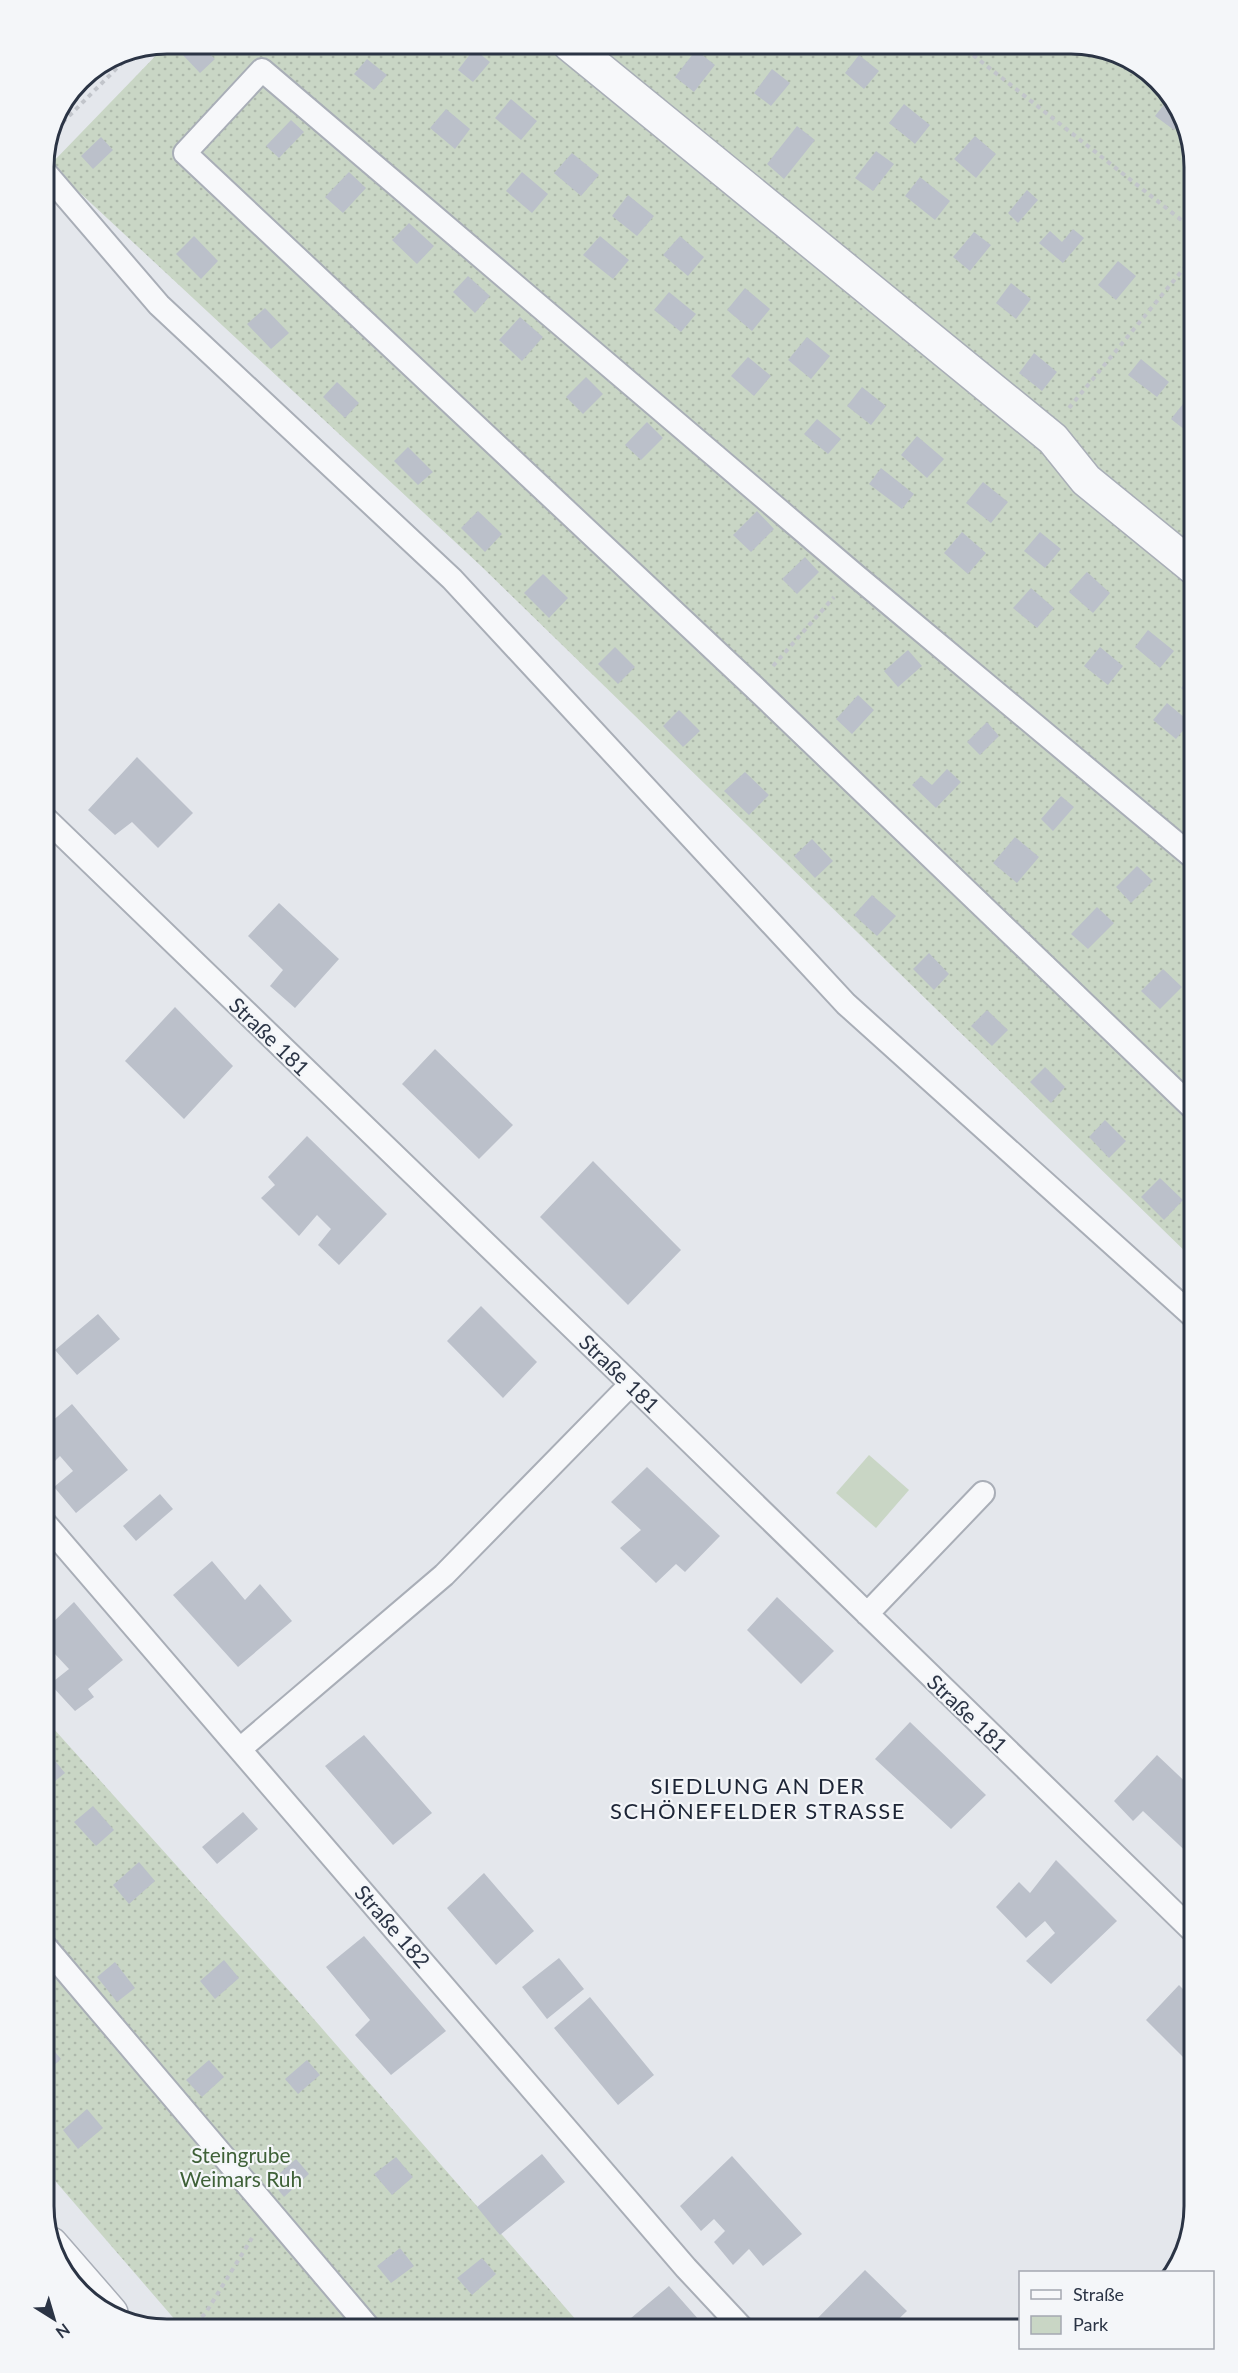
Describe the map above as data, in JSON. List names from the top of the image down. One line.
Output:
{"streets":{"lane":["Straße 181","Straße 182"]},"districts":["SIEDLUNG AN DER SCHÖNEFELDER STRASSE"],"parks":["Steingrube Weimars Ruh"],"legend":["Straße","Park"],"north":"bottom right"}
